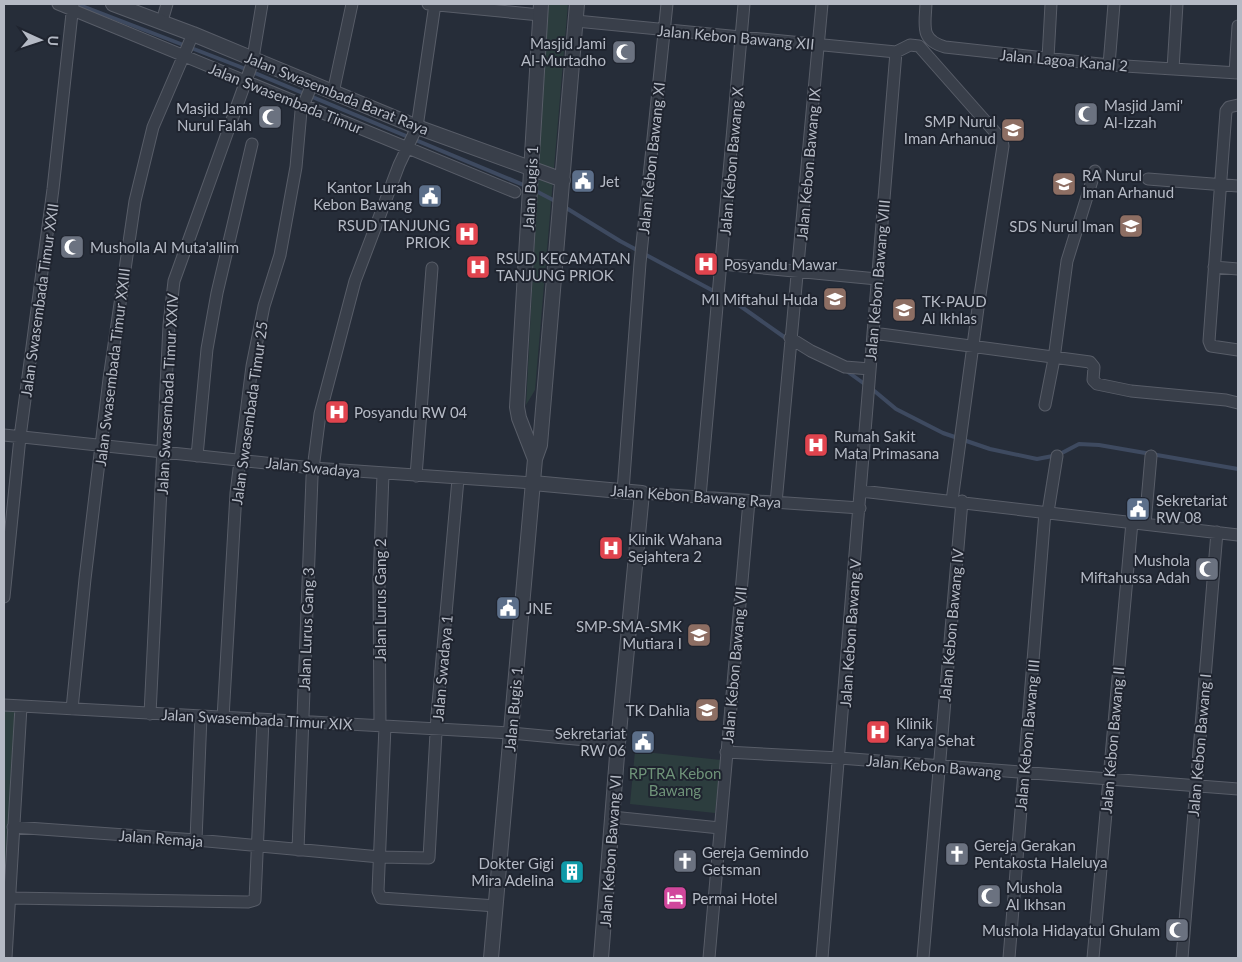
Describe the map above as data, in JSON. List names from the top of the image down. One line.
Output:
{"streets":{"street":["Jalan Kebon Bawang XII","Jalan Lagoa Kanal 2","Jalan Swasembada Barat Raya","Jalan Swasembada Timur","Jalan Kebon Bawang XI","Jalan Kebon Bawang X","Jalan Kebon Bawang IX","Jalan Bugis 1","Jalan Kebon Bawang VIII","Jalan Swasembada Timur XXII","Jalan Swasembada Timur XXIII","Jalan Swasembada Timur XXIV","Jalan Swasembada Timur 25","Jalan Swadaya","Jalan Kebon Bawang Raya","Jalan Lurus Gang 2","Jalan Kebon Bawang IV","Jalan Lurus Gang 3","Jalan Kebon Bawang V","Jalan Kebon Bawang VII","Jalan Swadaya 1","Jalan Swasembada Timur XIX","Jalan Kebon Bawang III","Jalan Kebon Bawang II","Jalan Kebon Bawang I","Jalan Kebon Bawang","Jalan Remaja","Jalan Kebon Bawang VI"]},"crossings":[["Jalan Kebon Bawang XII","Jalan Kebon Bawang XI"],["Jalan Kebon Bawang XII","Jalan Kebon Bawang X"],["Jalan Kebon Bawang XII","Jalan Kebon Bawang IX"],["Jalan Kebon Bawang XII","Jalan Bugis 1"],["Jalan Kebon Bawang XII","Jalan Kebon Bawang VIII"],["Jalan Kebon Bawang XII","Jalan Kebon Bawang IV"],["Jalan Swasembada Barat Raya","Jalan Swasembada Timur"],["Jalan Swasembada Barat Raya","Jalan Bugis 1"],["Jalan Swasembada Barat Raya","Jalan Swasembada Timur XXIII"],["Jalan Swasembada Barat Raya","Jalan Swasembada Timur XXIV"],["Jalan Swasembada Barat Raya","Jalan Swasembada Timur 25"],["Jalan Swasembada Barat Raya","Jalan Lurus Gang 3"],["Jalan Swasembada Timur","Jalan Swasembada Timur XXII"],["Jalan Swasembada Timur","Jalan Swasembada Timur XXIII"],["Jalan Swasembada Timur","Jalan Swasembada Timur XXIV"],["Jalan Swasembada Timur","Jalan Swasembada Timur 25"],["Jalan Swasembada Timur","Jalan Lurus Gang 3"],["Jalan Kebon Bawang XI","Jalan Kebon Bawang Raya"],["Jalan Kebon Bawang X","Jalan Kebon Bawang Raya"],["Jalan Kebon Bawang IX","Jalan Kebon Bawang Raya"],["Jalan Bugis 1","Jalan Swadaya"],["Jalan Bugis 1","Jalan Kebon Bawang Raya"],["Jalan Bugis 1","Jalan Lurus Gang 2"],["Jalan Bugis 1","Jalan Swasembada Timur XIX"],["Jalan Kebon Bawang VIII","Jalan Kebon Bawang Raya"],["Jalan Kebon Bawang VIII","Jalan Kebon Bawang IV"],["Jalan Kebon Bawang VIII","Jalan Kebon Bawang V"],["Jalan Swasembada Timur XXII","Jalan Swadaya"],["Jalan Swasembada Timur XXIII","Jalan Swadaya"],["Jalan Swasembada Timur XXIII","Jalan Swasembada Timur XIX"],["Jalan Swasembada Timur XXIV","Jalan Swadaya"],["Jalan Swasembada Timur XXIV","Jalan Swasembada Timur XIX"],["Jalan Swasembada Timur 25","Jalan Swadaya"],["Jalan Swasembada Timur 25","Jalan Swasembada Timur XIX"],["Jalan Swadaya","Jalan Kebon Bawang Raya"],["Jalan Swadaya","Jalan Lurus Gang 2"],["Jalan Swadaya","Jalan Lurus Gang 3"],["Jalan Swadaya","Jalan Swadaya 1"],["Jalan Kebon Bawang Raya","Jalan Kebon Bawang V"],["Jalan Kebon Bawang Raya","Jalan Kebon Bawang VII"],["Jalan Kebon Bawang Raya","Jalan Kebon Bawang VI"],["Jalan Lurus Gang 2","Jalan Swasembada Timur XIX"],["Jalan Lurus Gang 2","Jalan Remaja"],["Jalan Kebon Bawang IV","Jalan Kebon Bawang"],["Jalan Lurus Gang 3","Jalan Swasembada Timur XIX"],["Jalan Lurus Gang 3","Jalan Remaja"],["Jalan Kebon Bawang V","Jalan Kebon Bawang"],["Jalan Swadaya 1","Jalan Swasembada Timur XIX"],["Jalan Swadaya 1","Jalan Remaja"],["Jalan Kebon Bawang III","Jalan Kebon Bawang"],["Jalan Kebon Bawang II","Jalan Kebon Bawang"],["Jalan Kebon Bawang I","Jalan Kebon Bawang"]],"parks":["RPTRA Kebon Bawang"],"places":{"mosque":["Masjid Jami Al-Murtadho","Masjid Jami' Al-Izzah","Masjid Jami Nurul Falah","Musholla Al Muta'allim","Mushola Miftahussa Adah","Mushola Al Ikhsan","Mushola Hidayatul Ghulam"],"school or university":["SMP Nurul Iman Arhanud","RA Nurul Iman Arhanud","SDS Nurul Iman","MI Miftahul Huda","TK-PAUD Al Ikhlas","SMP-SMA-SMK Mutiara I","TK Dahlia"],"public building":["Jet","Kantor Lurah Kebon Bawang","Sekretariat RW 08","JNE","Sekretariat RW 06"],"hospital":["RSUD TANJUNG PRIOK","Posyandu Mawar","RSUD KECAMATAN TANJUNG PRIOK","Posyandu RW 04","Rumah Sakit Mata Primasana","Klinik Wahana Sejahtera 2","Klinik Karya Sehat"],"church":["Gereja Gerakan Pentakosta Haleluya","Gereja Gemindo Getsman"],"building":["Dokter Gigi Mira Adelina"],"hotel":["Permai Hotel"]},"north":"right"}
